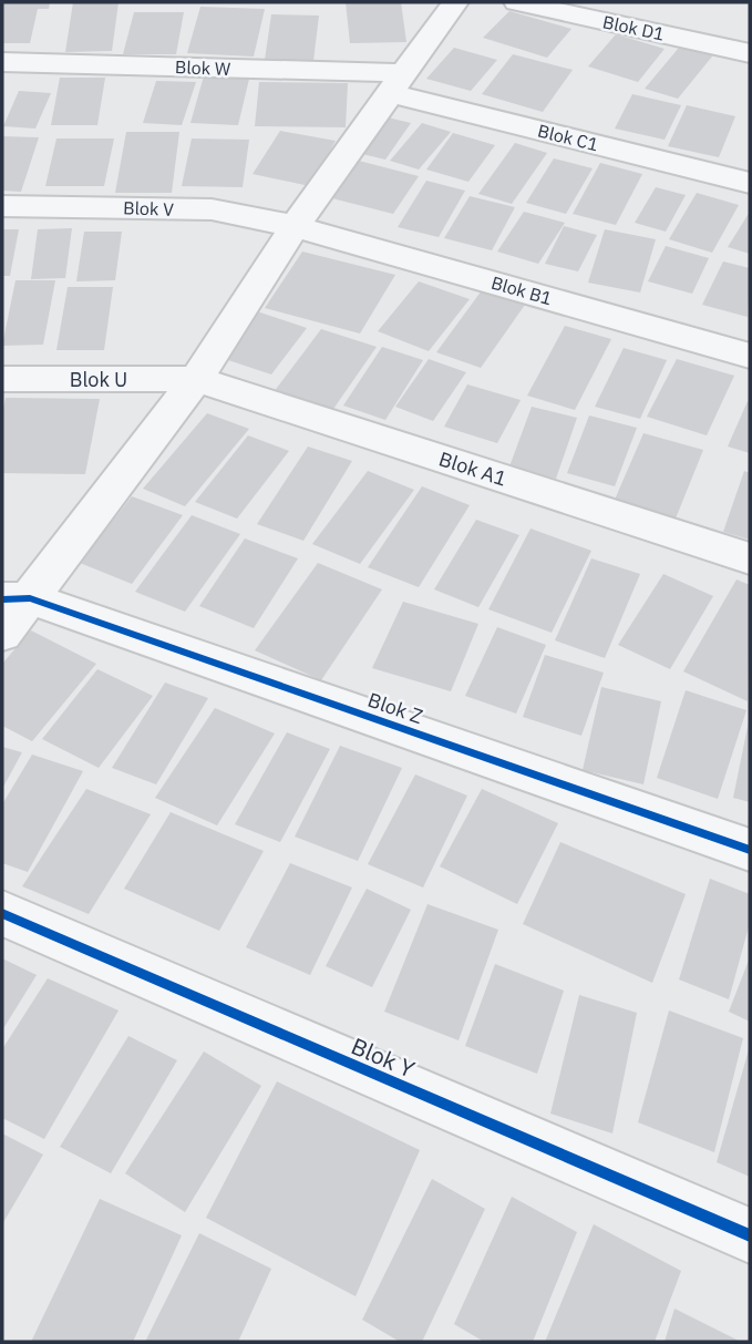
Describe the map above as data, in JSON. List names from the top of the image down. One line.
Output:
{"streets":{"street":["Blok D1","Blok W","Blok C1","Blok V","Blok B1","Blok U","Blok A1","Blok Z","Blok Y"]},"crossings":[["Blok W","Blok C1"],["Blok V","Blok B1"],["Blok U","Blok A1"]]}
